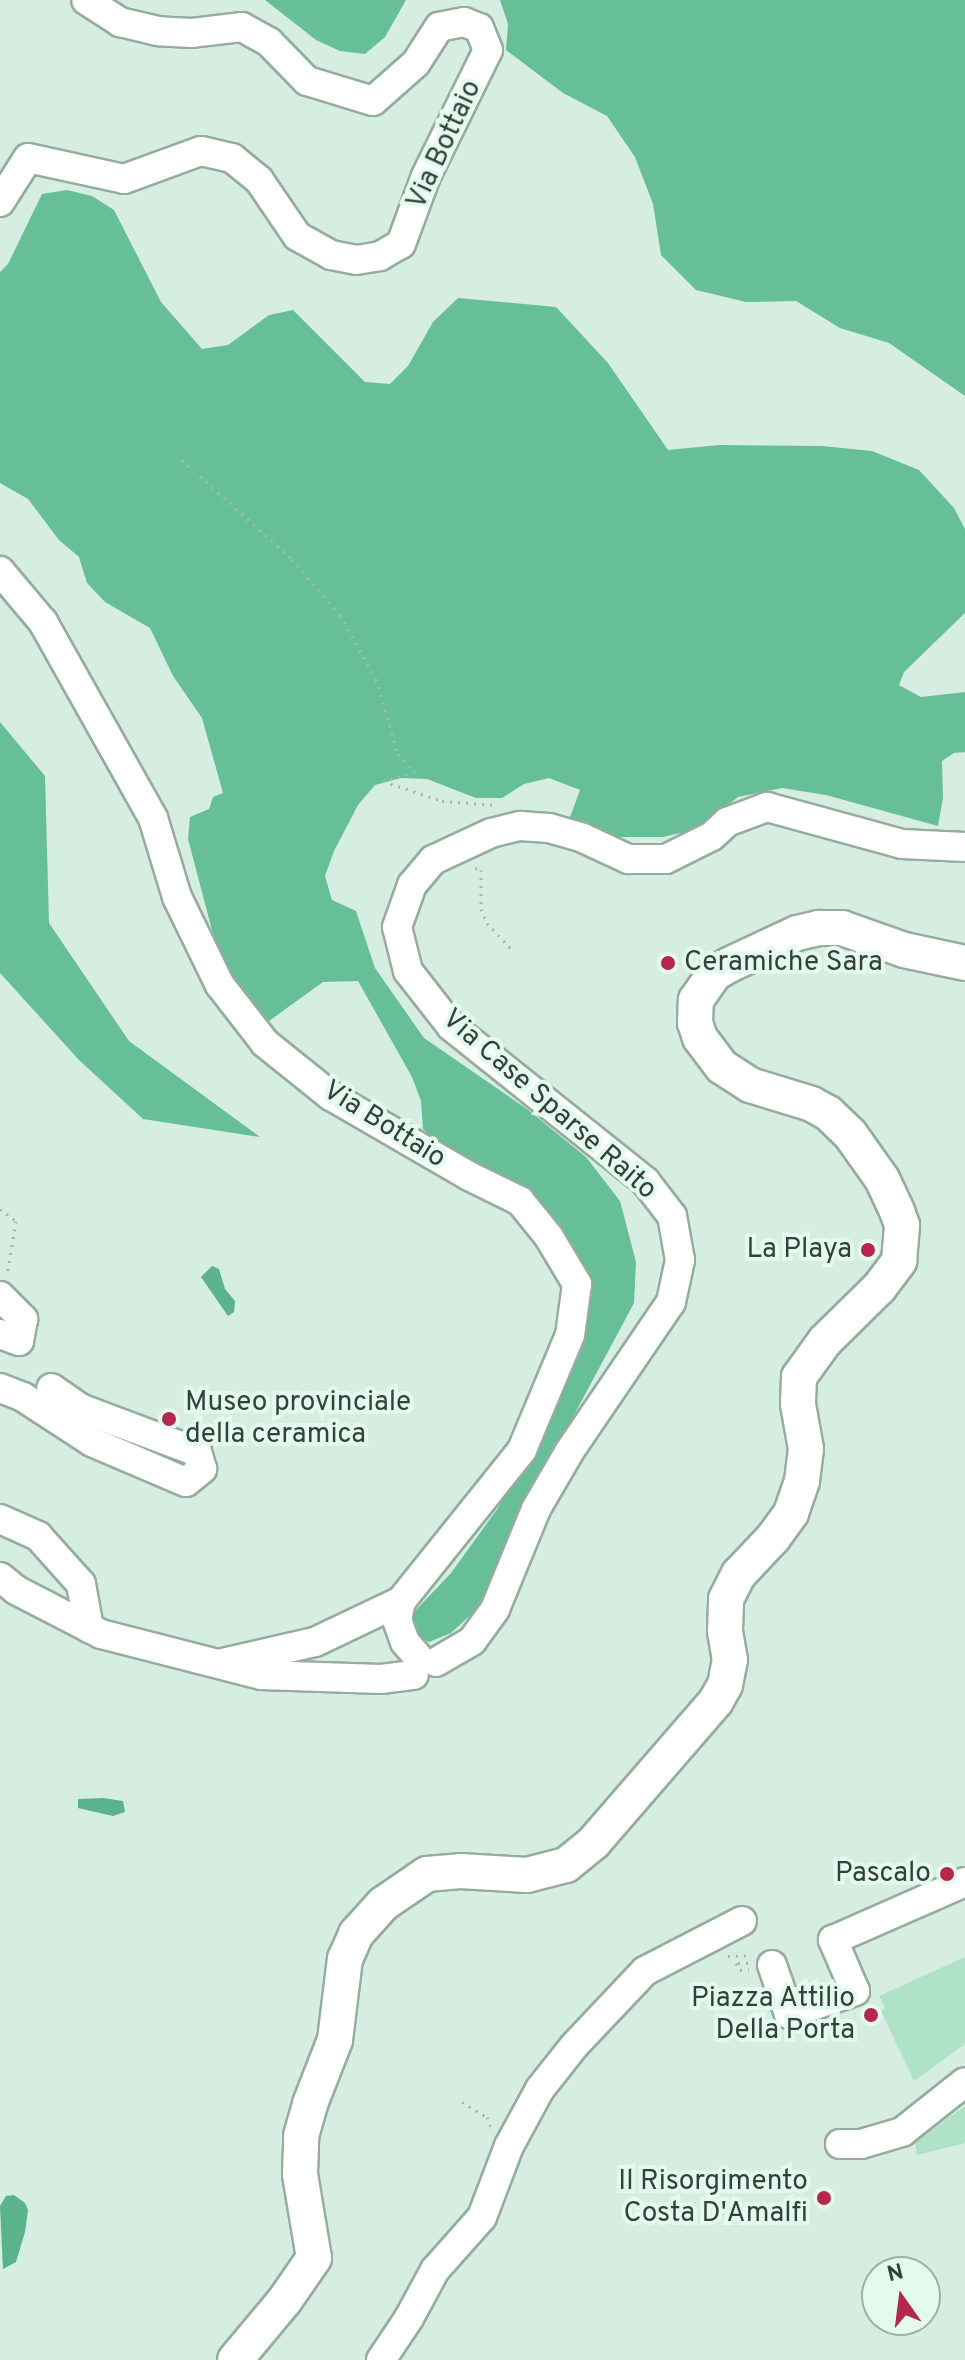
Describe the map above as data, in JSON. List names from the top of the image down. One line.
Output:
{"streets":{"street":["Via Bottaio","Via Case Sparse Raito"]},"places":["Ceramiche Sara","La Playa","Museo provinciale della ceramica","Pascalo","Piazza Attilio Della Porta","Il Risorgimento Costa D'Amalfi"],"north":"top"}
